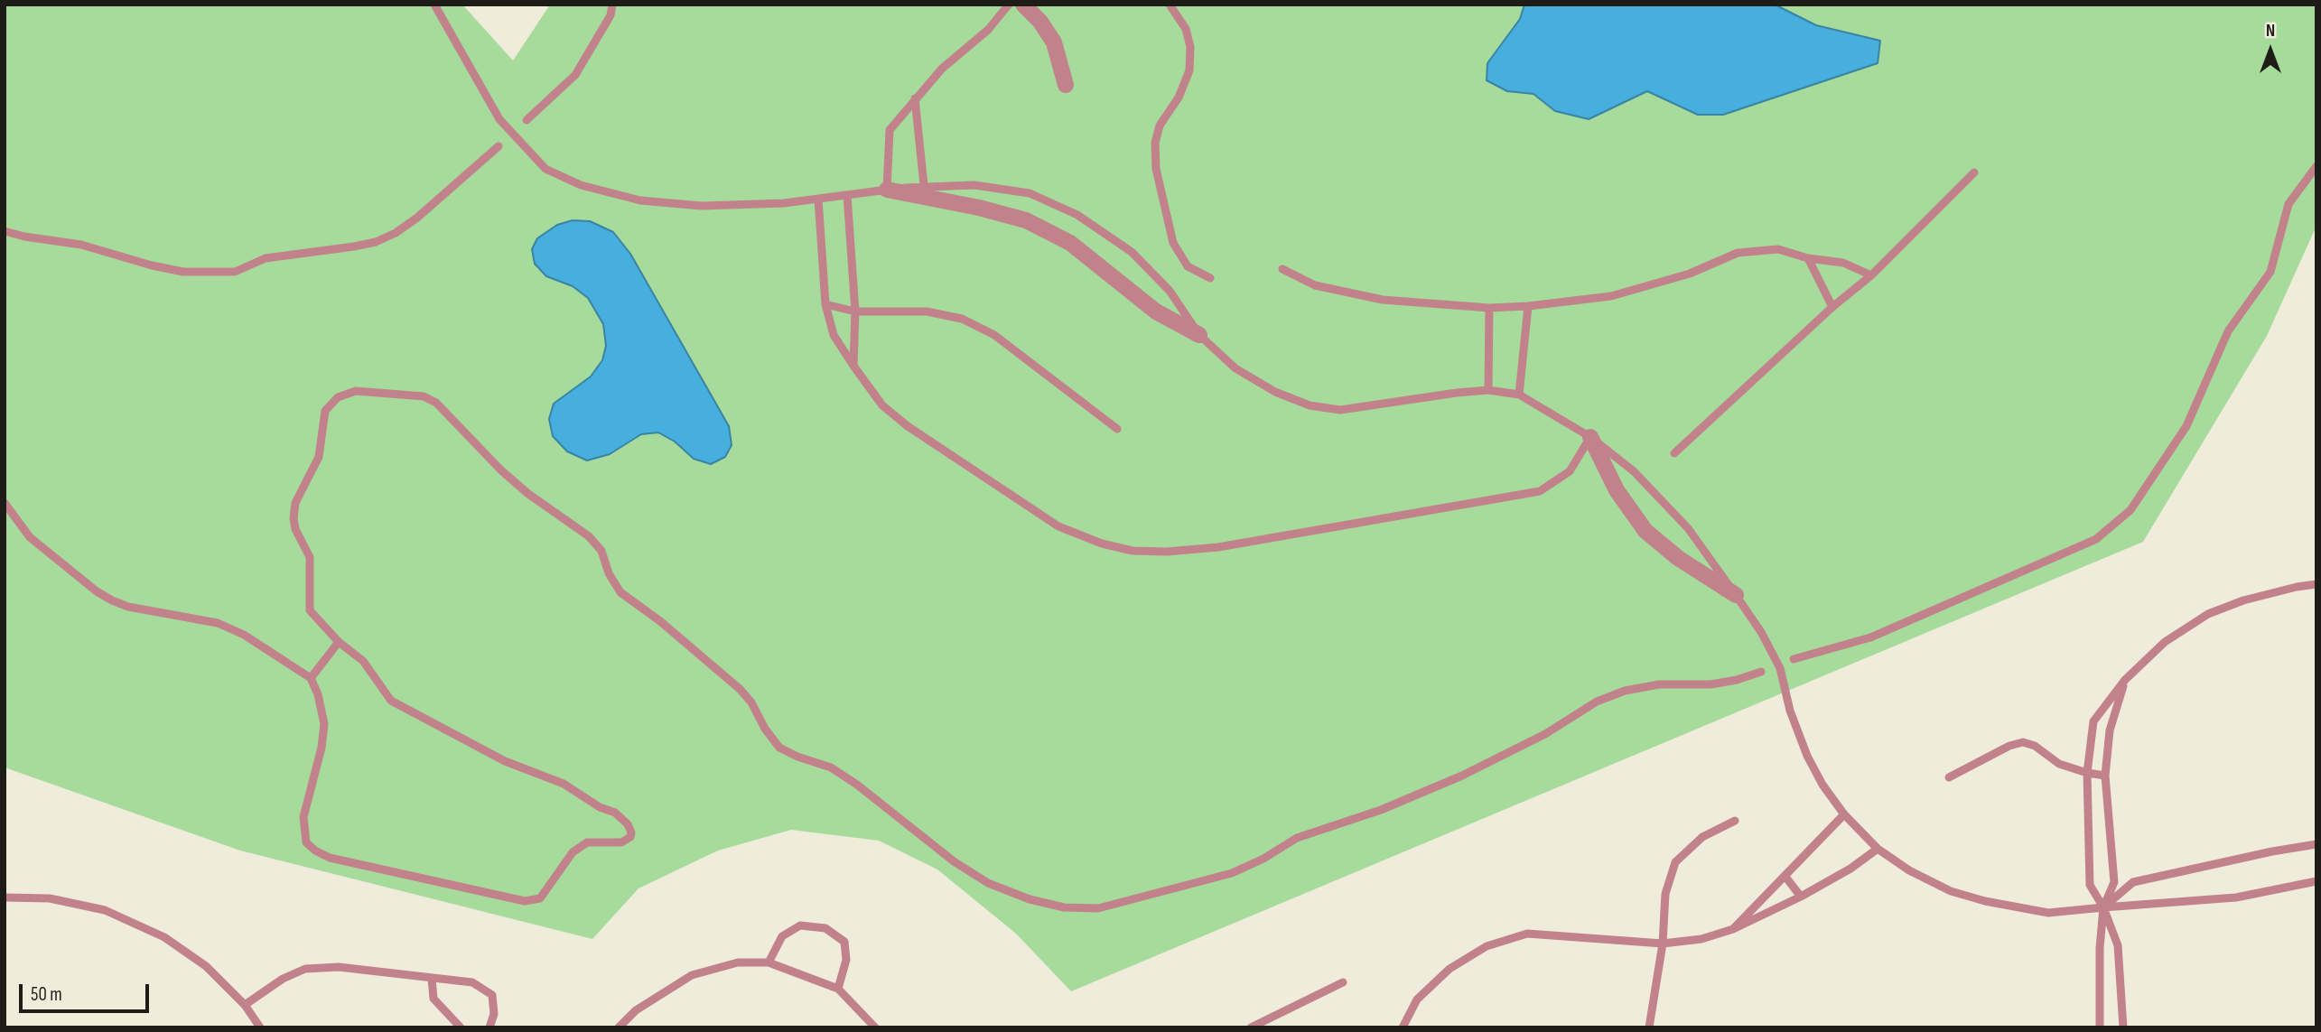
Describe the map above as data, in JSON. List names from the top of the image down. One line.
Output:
{"scale_bar":"50 m","north":"top"}
